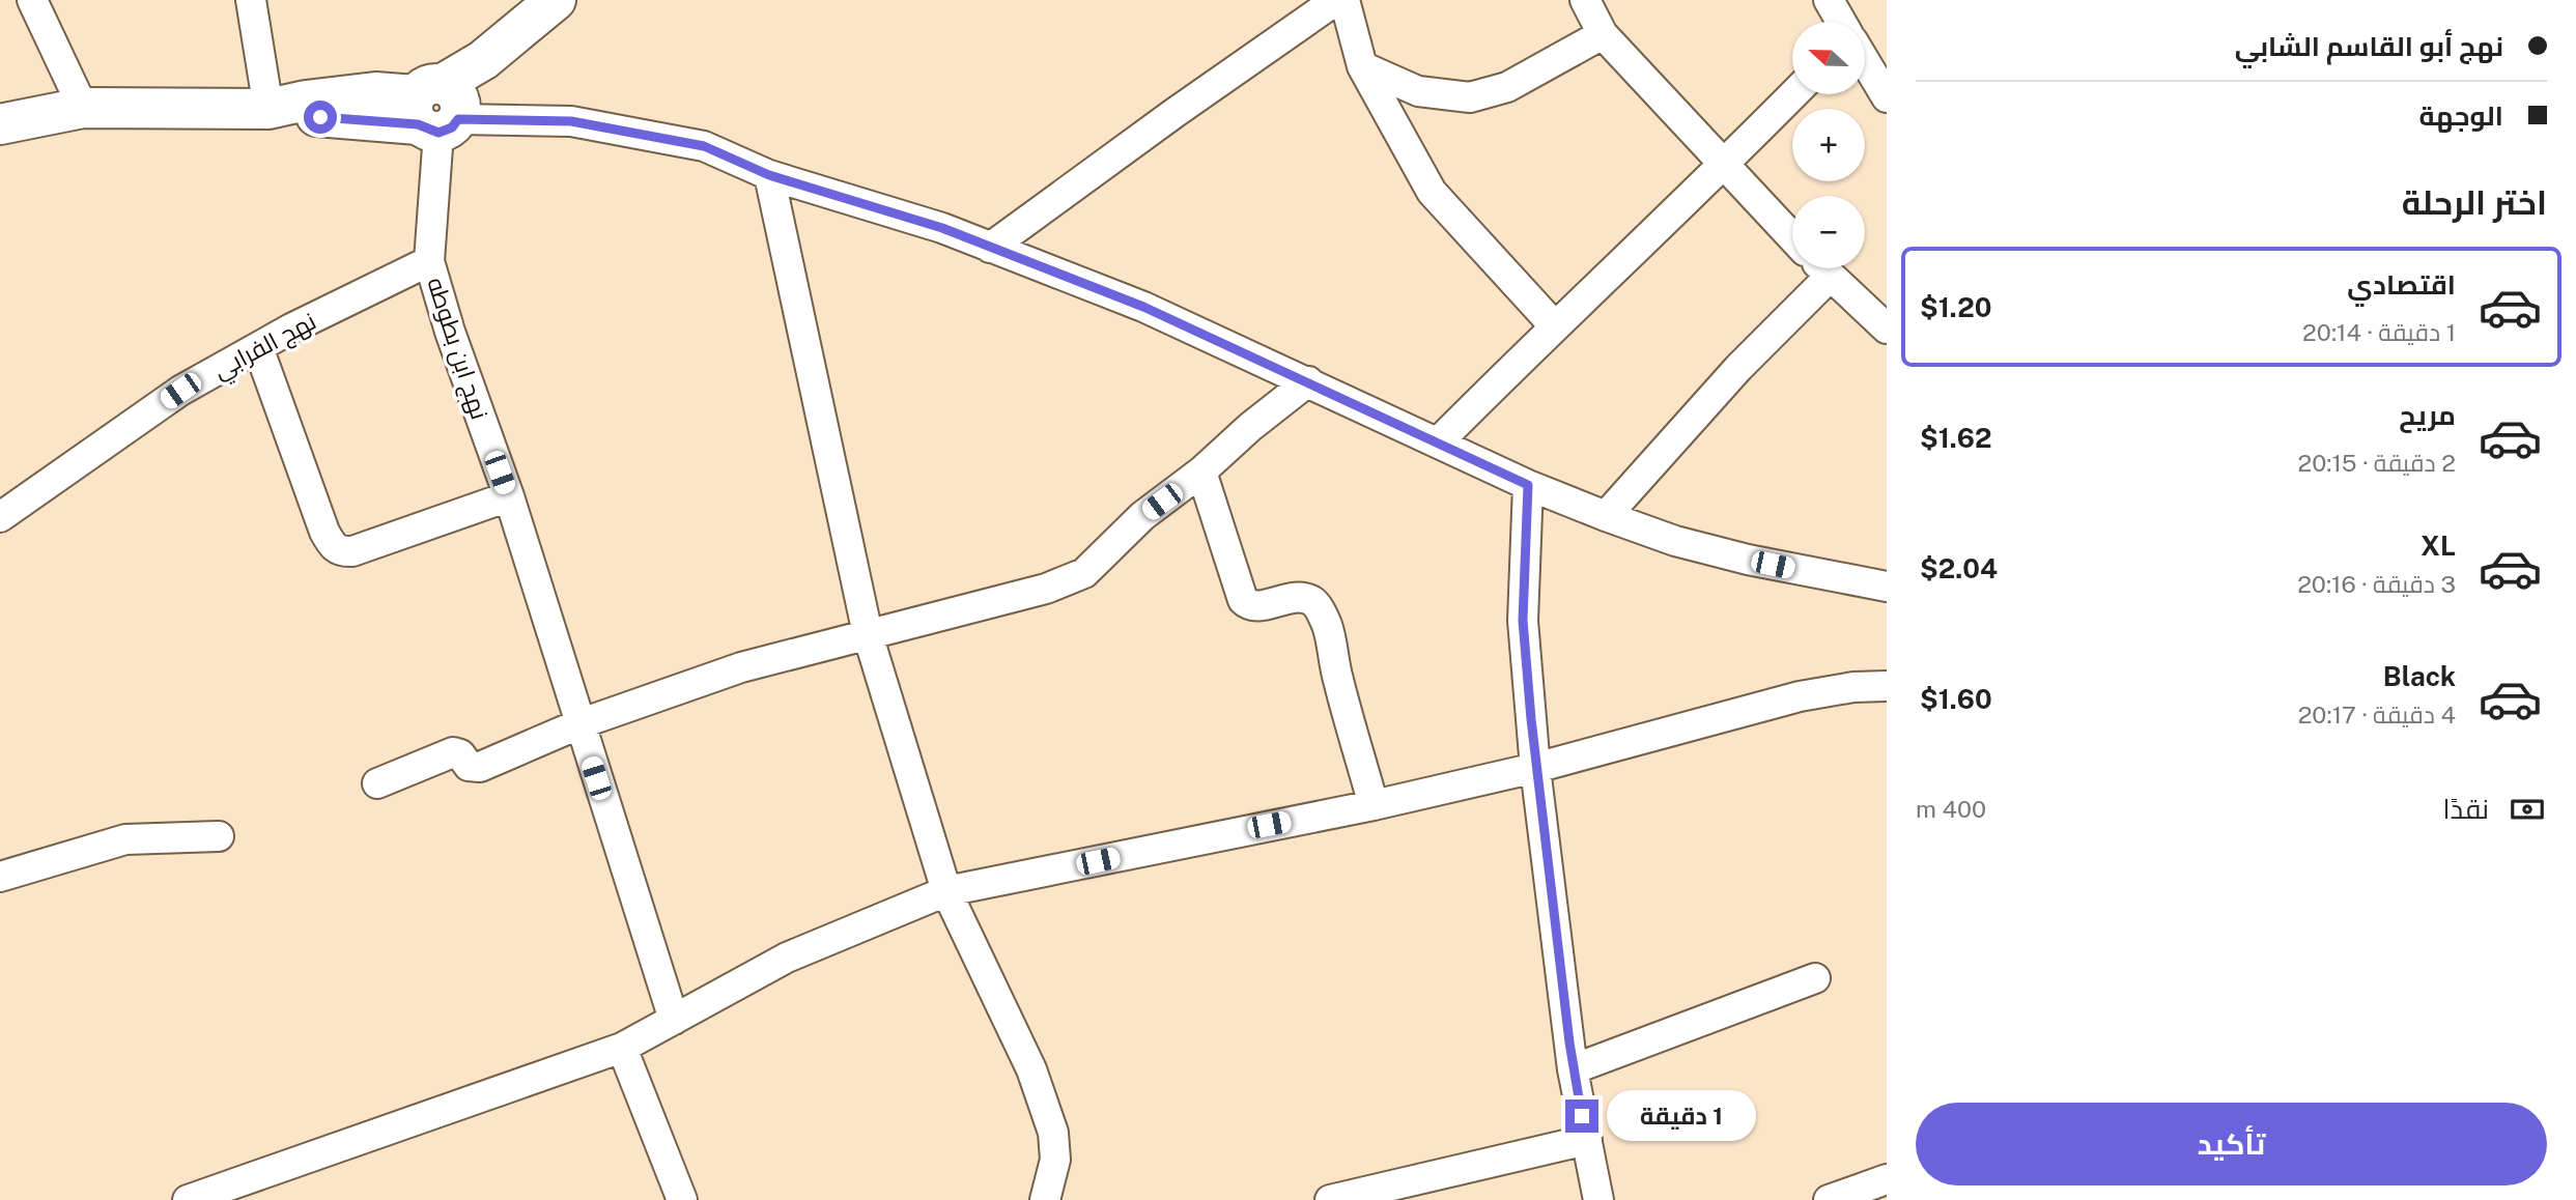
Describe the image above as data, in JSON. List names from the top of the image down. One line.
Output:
{"streets":{"street":["نهج الفرابي","نهج ابن بطوطه"]},"crossings":[["نهج الفرابي","نهج ابن بطوطه"]],"north":"left","page":{"banner":["نهج أبو القاسم الشابي","الوجهة"],"map_buttons":["+","−"],"heading":"اختر الرحلة","list":[{"name":"اقتصادي","note":"1 دقيقة · 20:14","value":"$1.20"},{"name":"مريح","note":"2 دقيقة · 20:15","value":"$1.62"},{"name":"XL","note":"3 دقيقة · 20:16","value":"$2.04"},{"name":"Black","note":"4 دقيقة · 20:17","value":"$1.60"}],"pay":["نقدًا","400 m"],"buttons":"تأكيد","bubble":"1 دقيقة"}}
